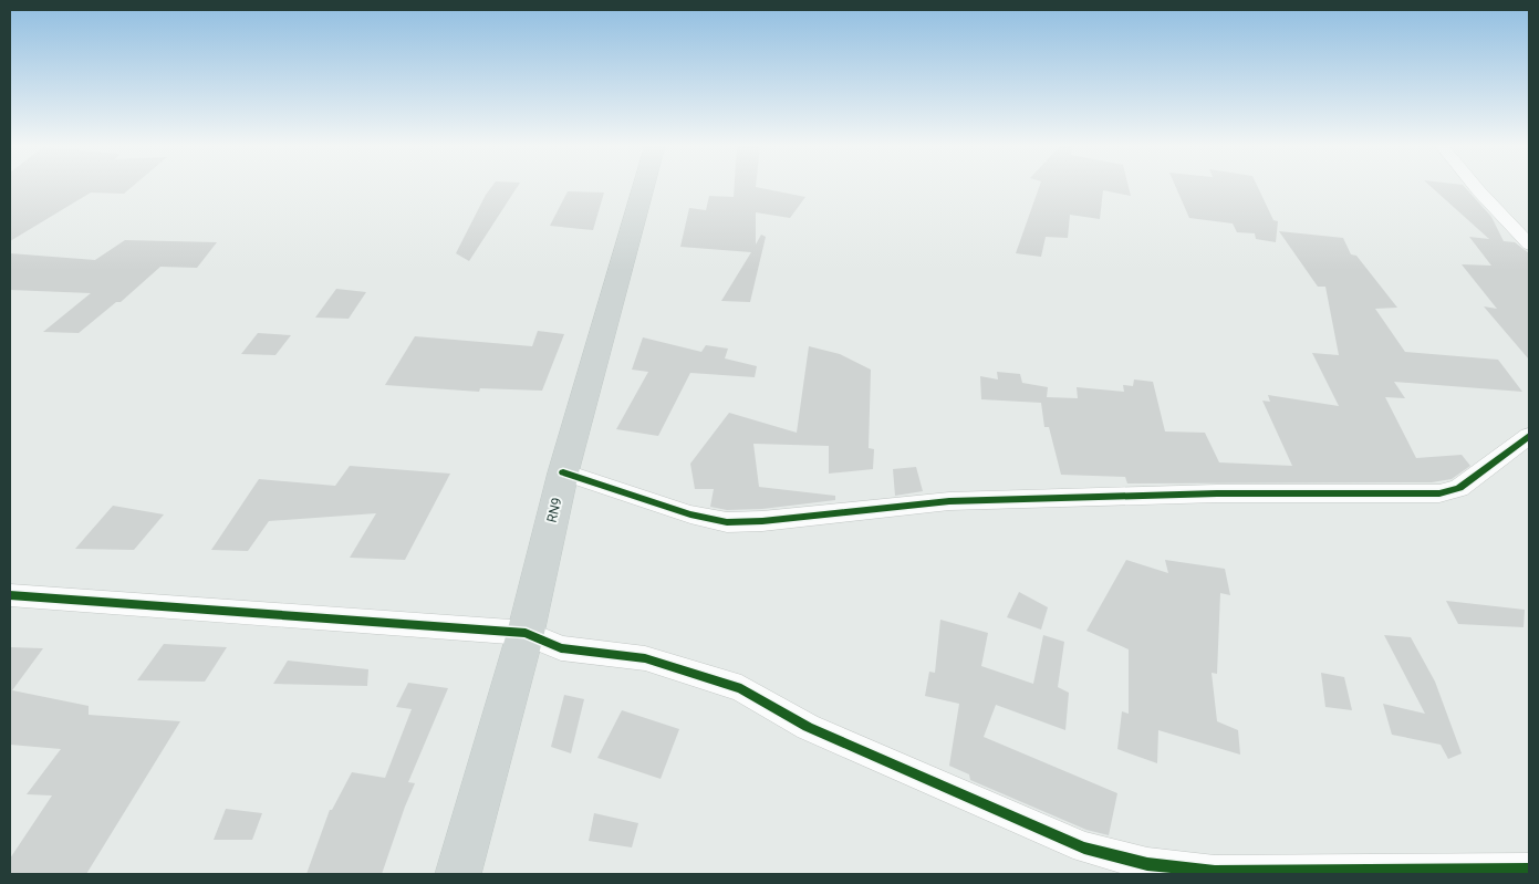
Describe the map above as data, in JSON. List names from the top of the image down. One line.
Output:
{"streets":{"main road":["RN9"]}}
